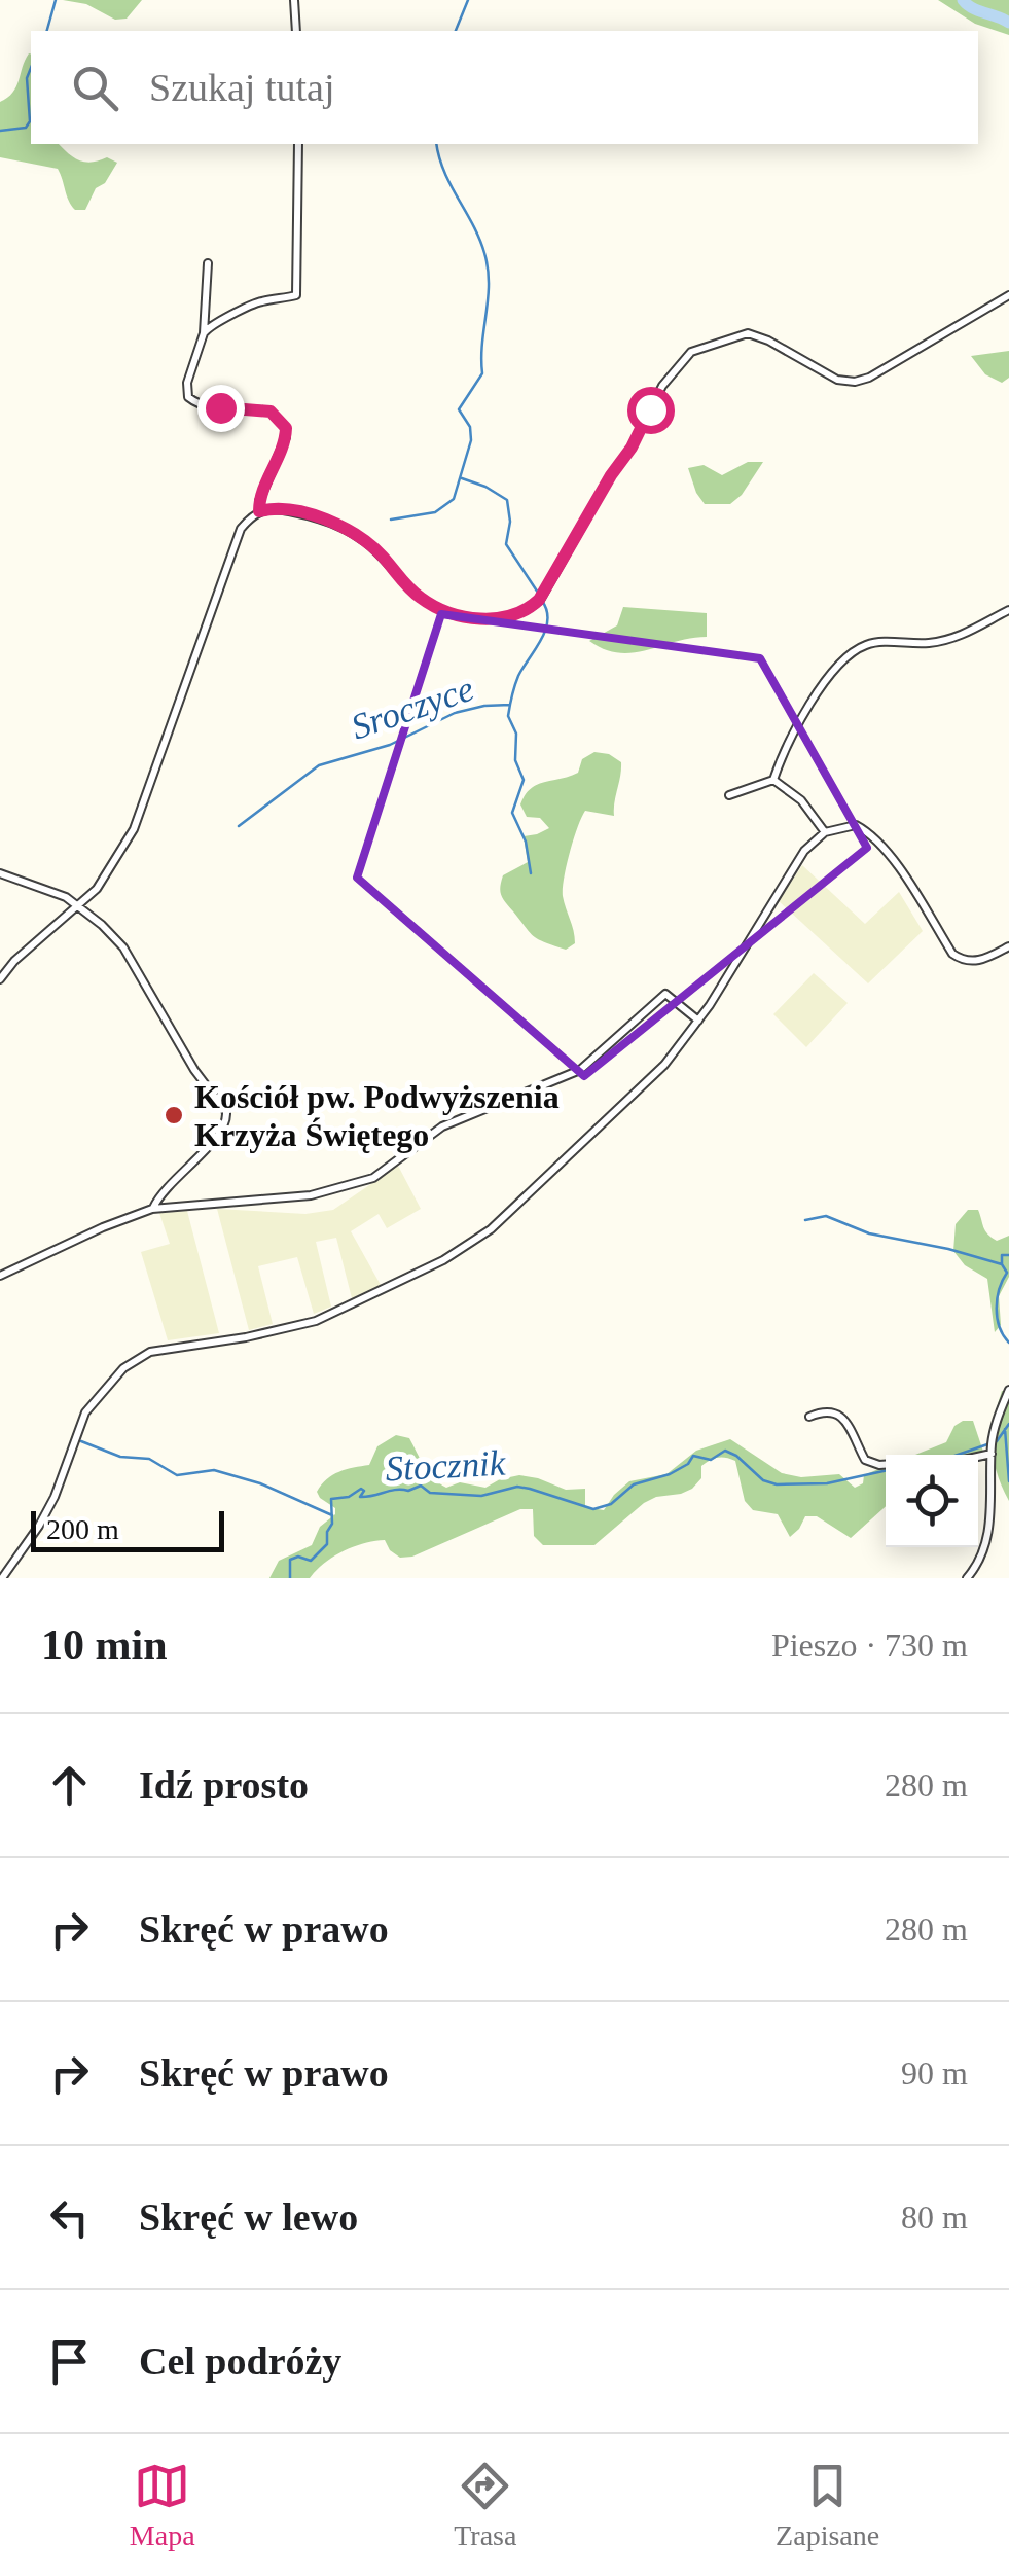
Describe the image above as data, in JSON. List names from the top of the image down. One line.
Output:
{"water":["Sroczyce","Stocznik"],"places":["Kościół pw. Podwyższenia Krzyża Świętego"],"scale_bar":"200 m","page":{"search":"Szukaj tutaj","scale":"200 m","heading":["10 min","Pieszo · 730 m"],"list":[["Idź prosto","280 m"],["Skręć w prawo","280 m"],["Skręć w prawo","90 m"],["Skręć w lewo","80 m"],"Cel podróży"],"nav":["Mapa","Trasa","Zapisane"]}}
